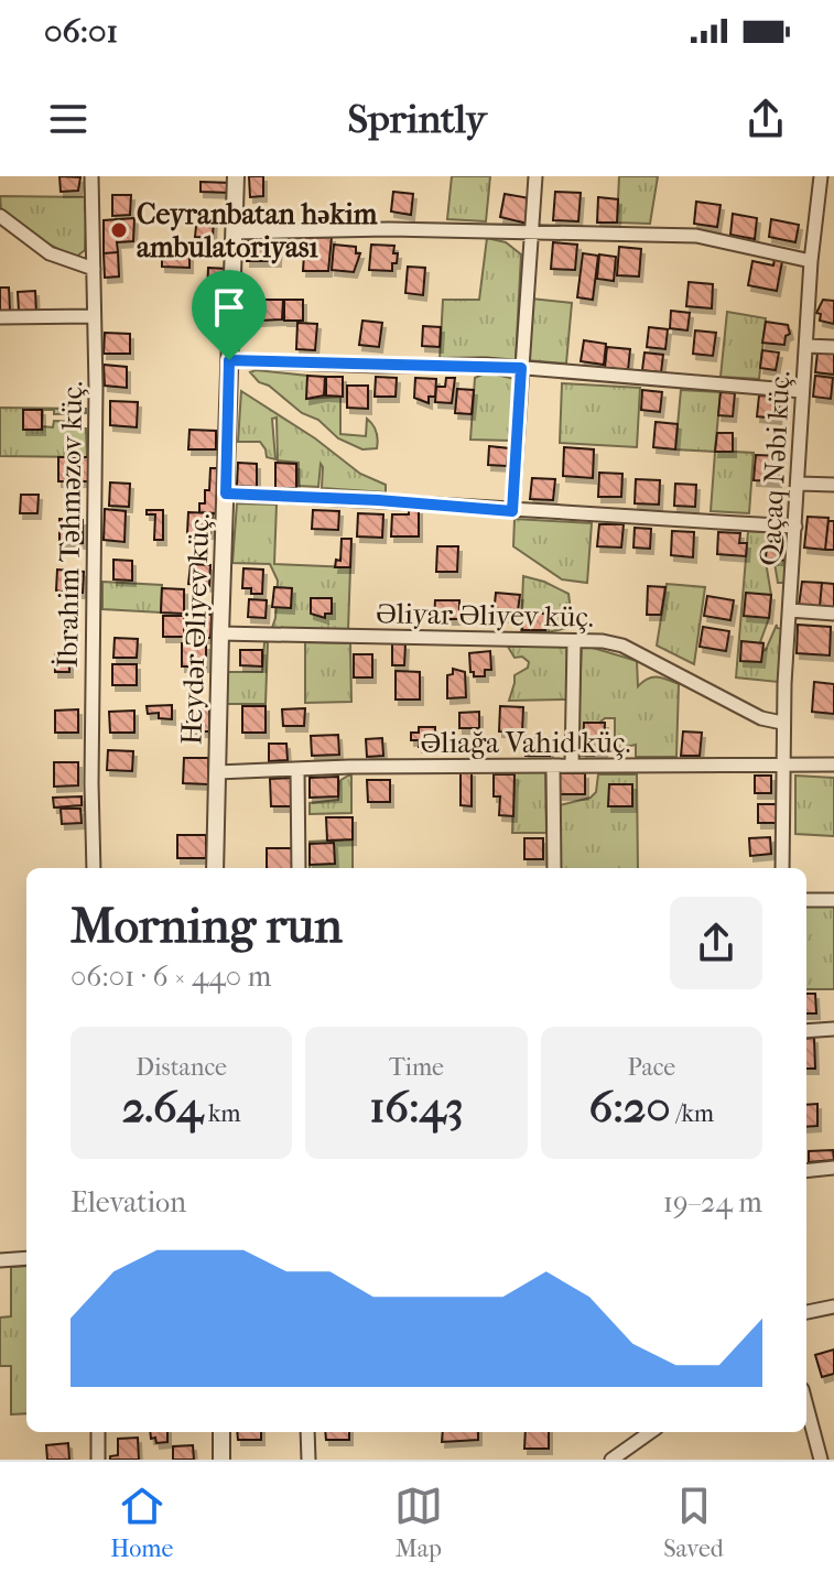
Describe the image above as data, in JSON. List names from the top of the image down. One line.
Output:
{"streets":{"street":["Qaçaq Nəbi küç.","İbrahim Təhməzov küç.","Əliyar Əliyev küç.","Heydər Əliyev küç.","Əliağa Vahid küç."]},"crossings":[["Qaçaq Nəbi küç.","Əliyar Əliyev küç."],["Qaçaq Nəbi küç.","Əliağa Vahid küç."],["Əliyar Əliyev küç.","Heydər Əliyev küç."],["Heydər Əliyev küç.","Əliağa Vahid küç."]],"places":["Ceyranbatan həkim ambulatoriyası"],"page":{"status":"06:01","header":"Sprintly","heading":["Morning run","06:01 · 6 × 440 m"],"stats":[["Distance","2.64 km"],["Time","16:43"],["Pace","6:20 /km"]],"chart":["Elevation","19–24 m"],"tabs":["Home","Map","Saved"]}}
